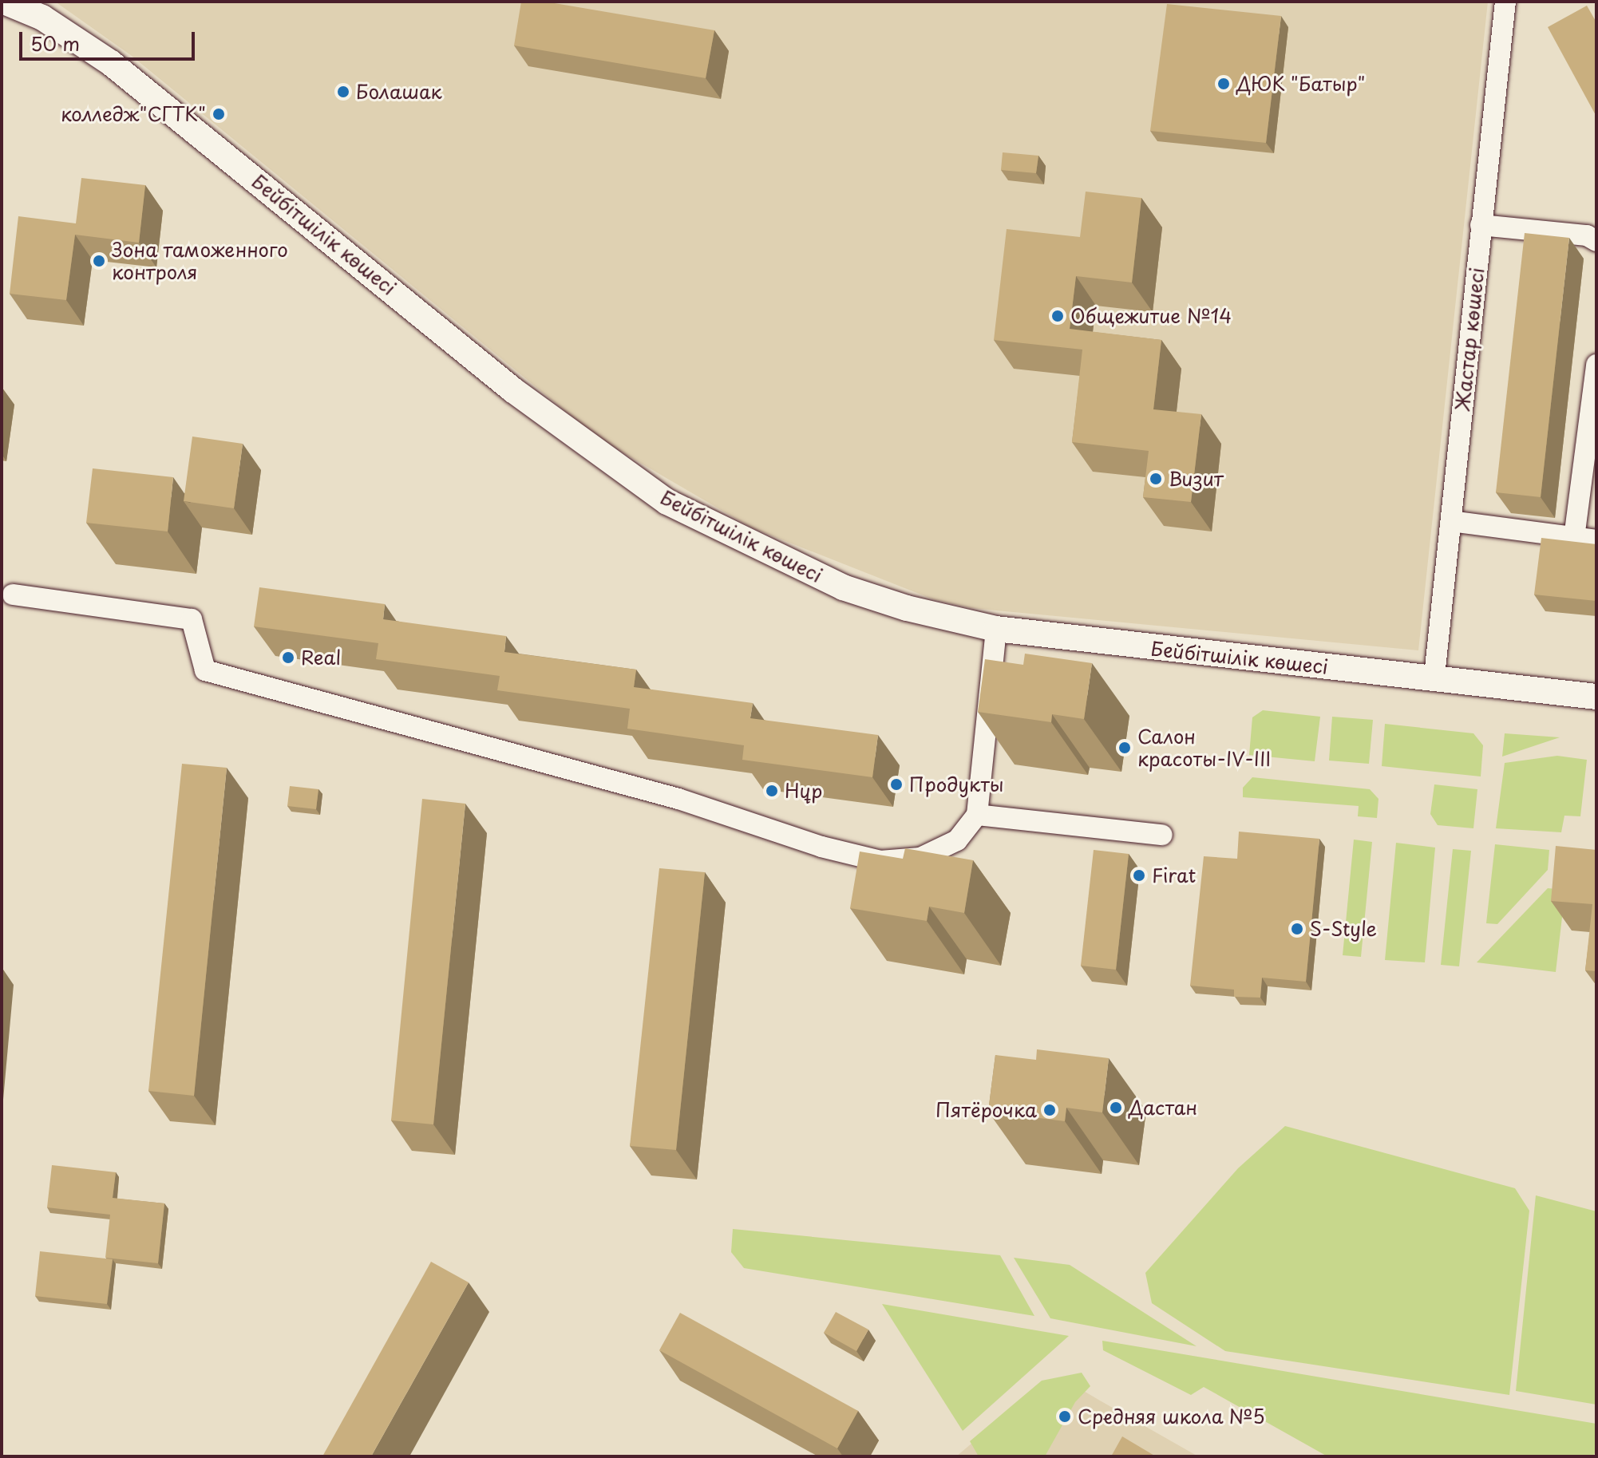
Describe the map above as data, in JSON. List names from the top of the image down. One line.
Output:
{"streets":{"street":["Бейбітшілік көшесі","Жастар көшесі"]},"crossings":[["Бейбітшілік көшесі","Жастар көшесі"]],"places":["ДЮК \"Батыр\"","Болашак","колледж\"СГТК\"","Зона таможенного контроля","Общежитие №14","Визит","Real","Салон красоты-IV-III","Продукты","Нұр","Firat","S-Style","Дастан","Пятёрочка","Средняя школа №5"],"scale_bar":"50 m"}
